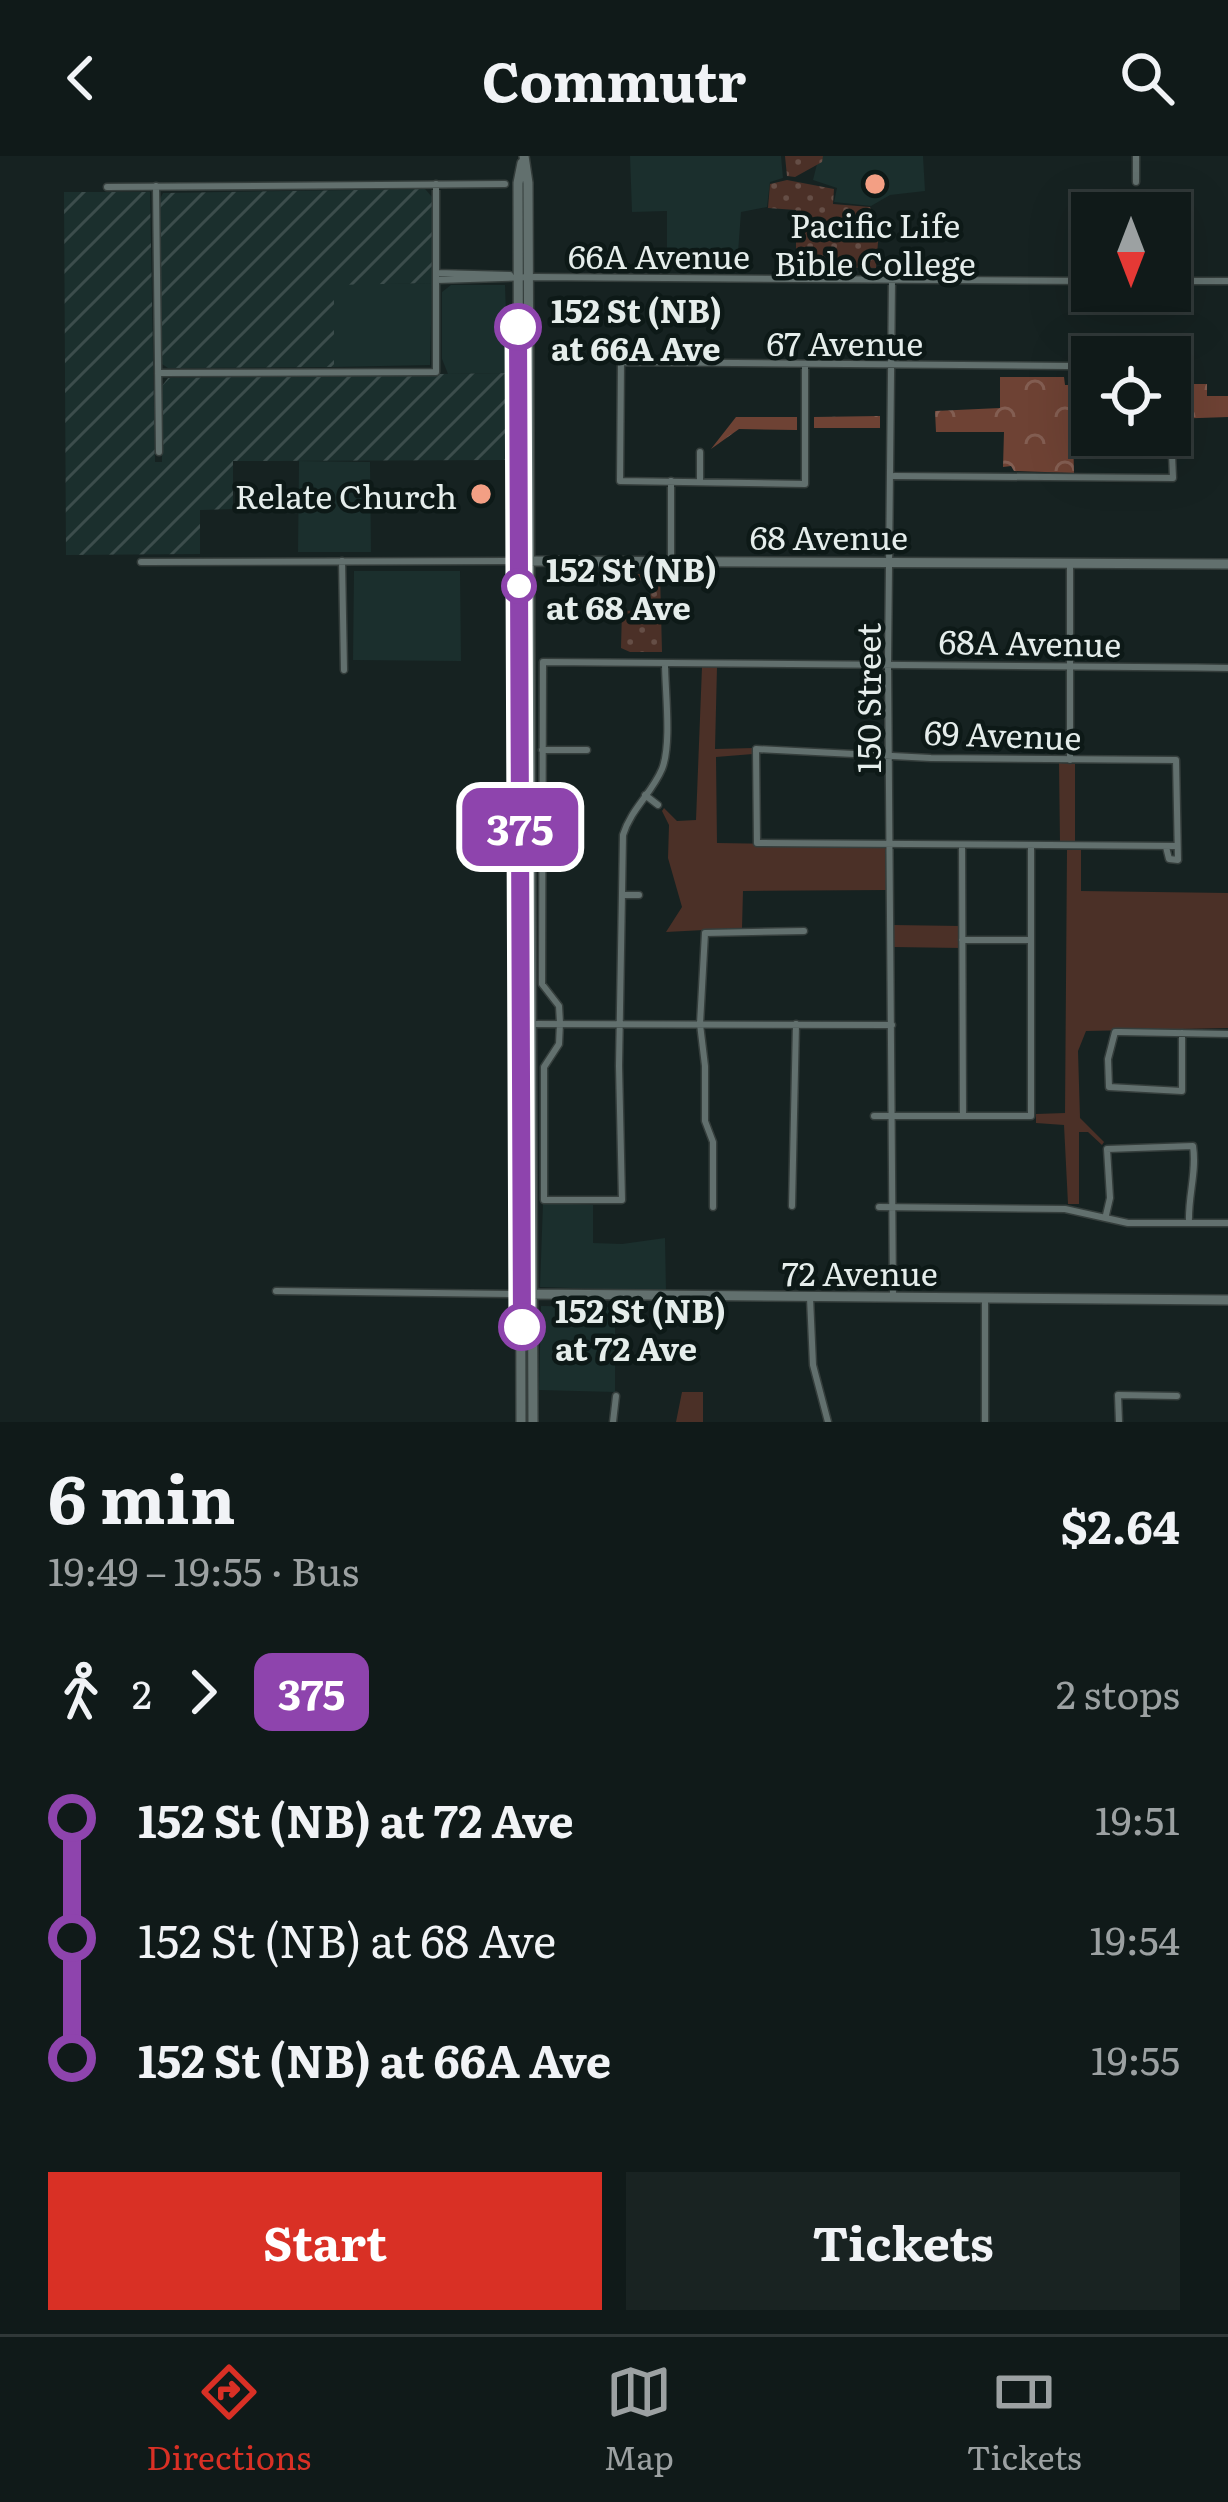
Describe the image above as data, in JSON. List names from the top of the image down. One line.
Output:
{"streets":{"main road":["68 Avenue","72 Avenue"],"street":["66A Avenue","67 Avenue","68A Avenue","150 Street","69 Avenue"]},"crossings":[["66A Avenue","150 Street"],["67 Avenue","150 Street"],["68 Avenue","150 Street"],["68A Avenue","150 Street"],["150 Street","69 Avenue"],["150 Street","72 Avenue"]],"places":["Pacific Life Bible College","152 St (NB) at 66A Ave","Relate Church","152 St (NB) at 68 Ave","152 St (NB) at 72 Ave"],"lines":["bus line 375"],"north":"bottom","page":{"header":"Commutr","on_map":"375","heading":["6 min","19:49 – 19:55 · Bus","$2.64"],"legs":["2","375","2 stops"],"list":[{"name":"152 St (NB) at 72 Ave","value":"19:51"},{"name":"152 St (NB) at 68 Ave","value":"19:54"},{"name":"152 St (NB) at 66A Ave","value":"19:55"}],"buttons":["Start","Tickets"],"tabs":["Directions","Map","Tickets"]}}
